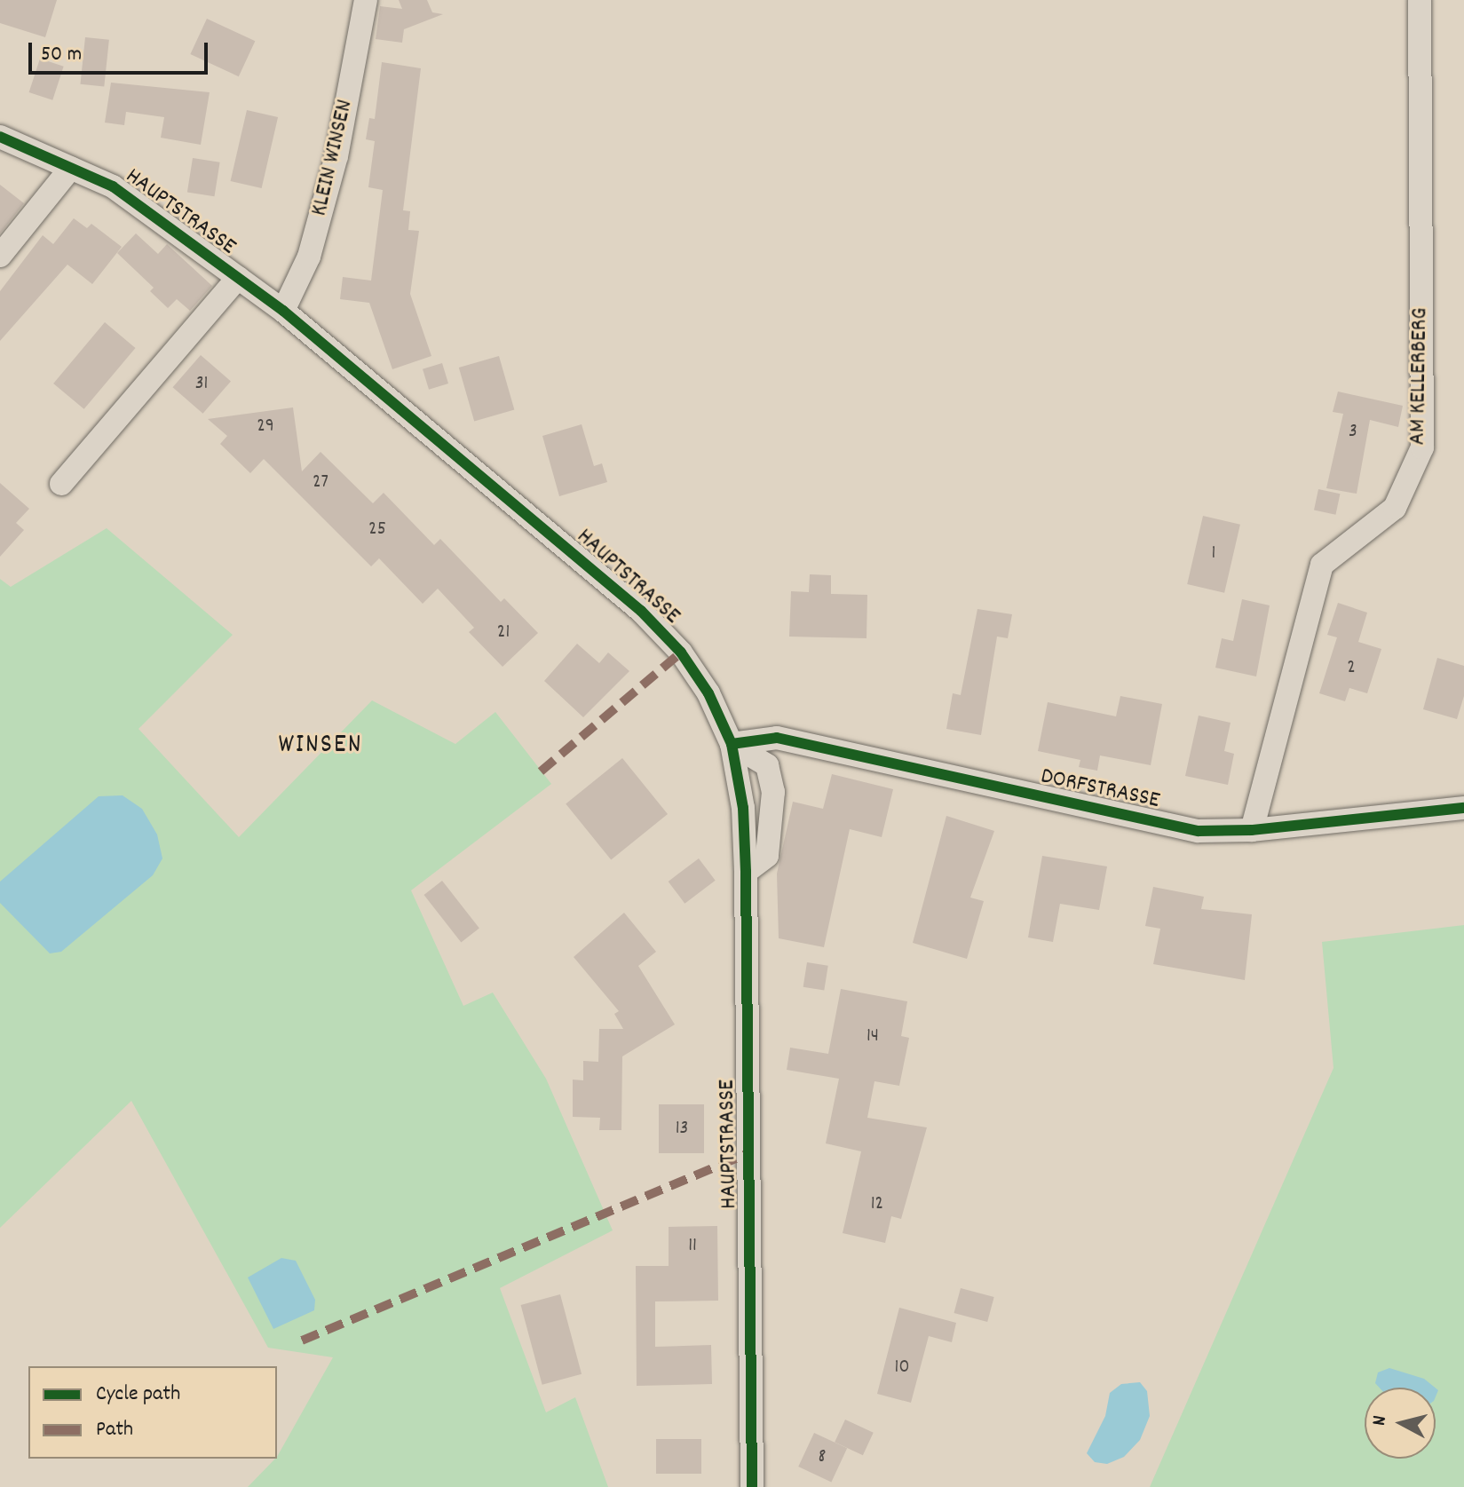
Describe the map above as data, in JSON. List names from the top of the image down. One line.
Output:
{"streets":{"street":["KLEIN WINSEN","HAUPTSTRASSE","AM KELLERBERG","DORFSTRASSE"]},"crossings":[["KLEIN WINSEN","HAUPTSTRASSE"],["HAUPTSTRASSE","DORFSTRASSE"],["AM KELLERBERG","DORFSTRASSE"]],"districts":["WINSEN"],"house_numbers":["31","29","3","27","25","1","21","2","14","13","12","11","10","8"],"legend":["Cycle path","Path"],"scale_bar":"50 m","north":"left"}
